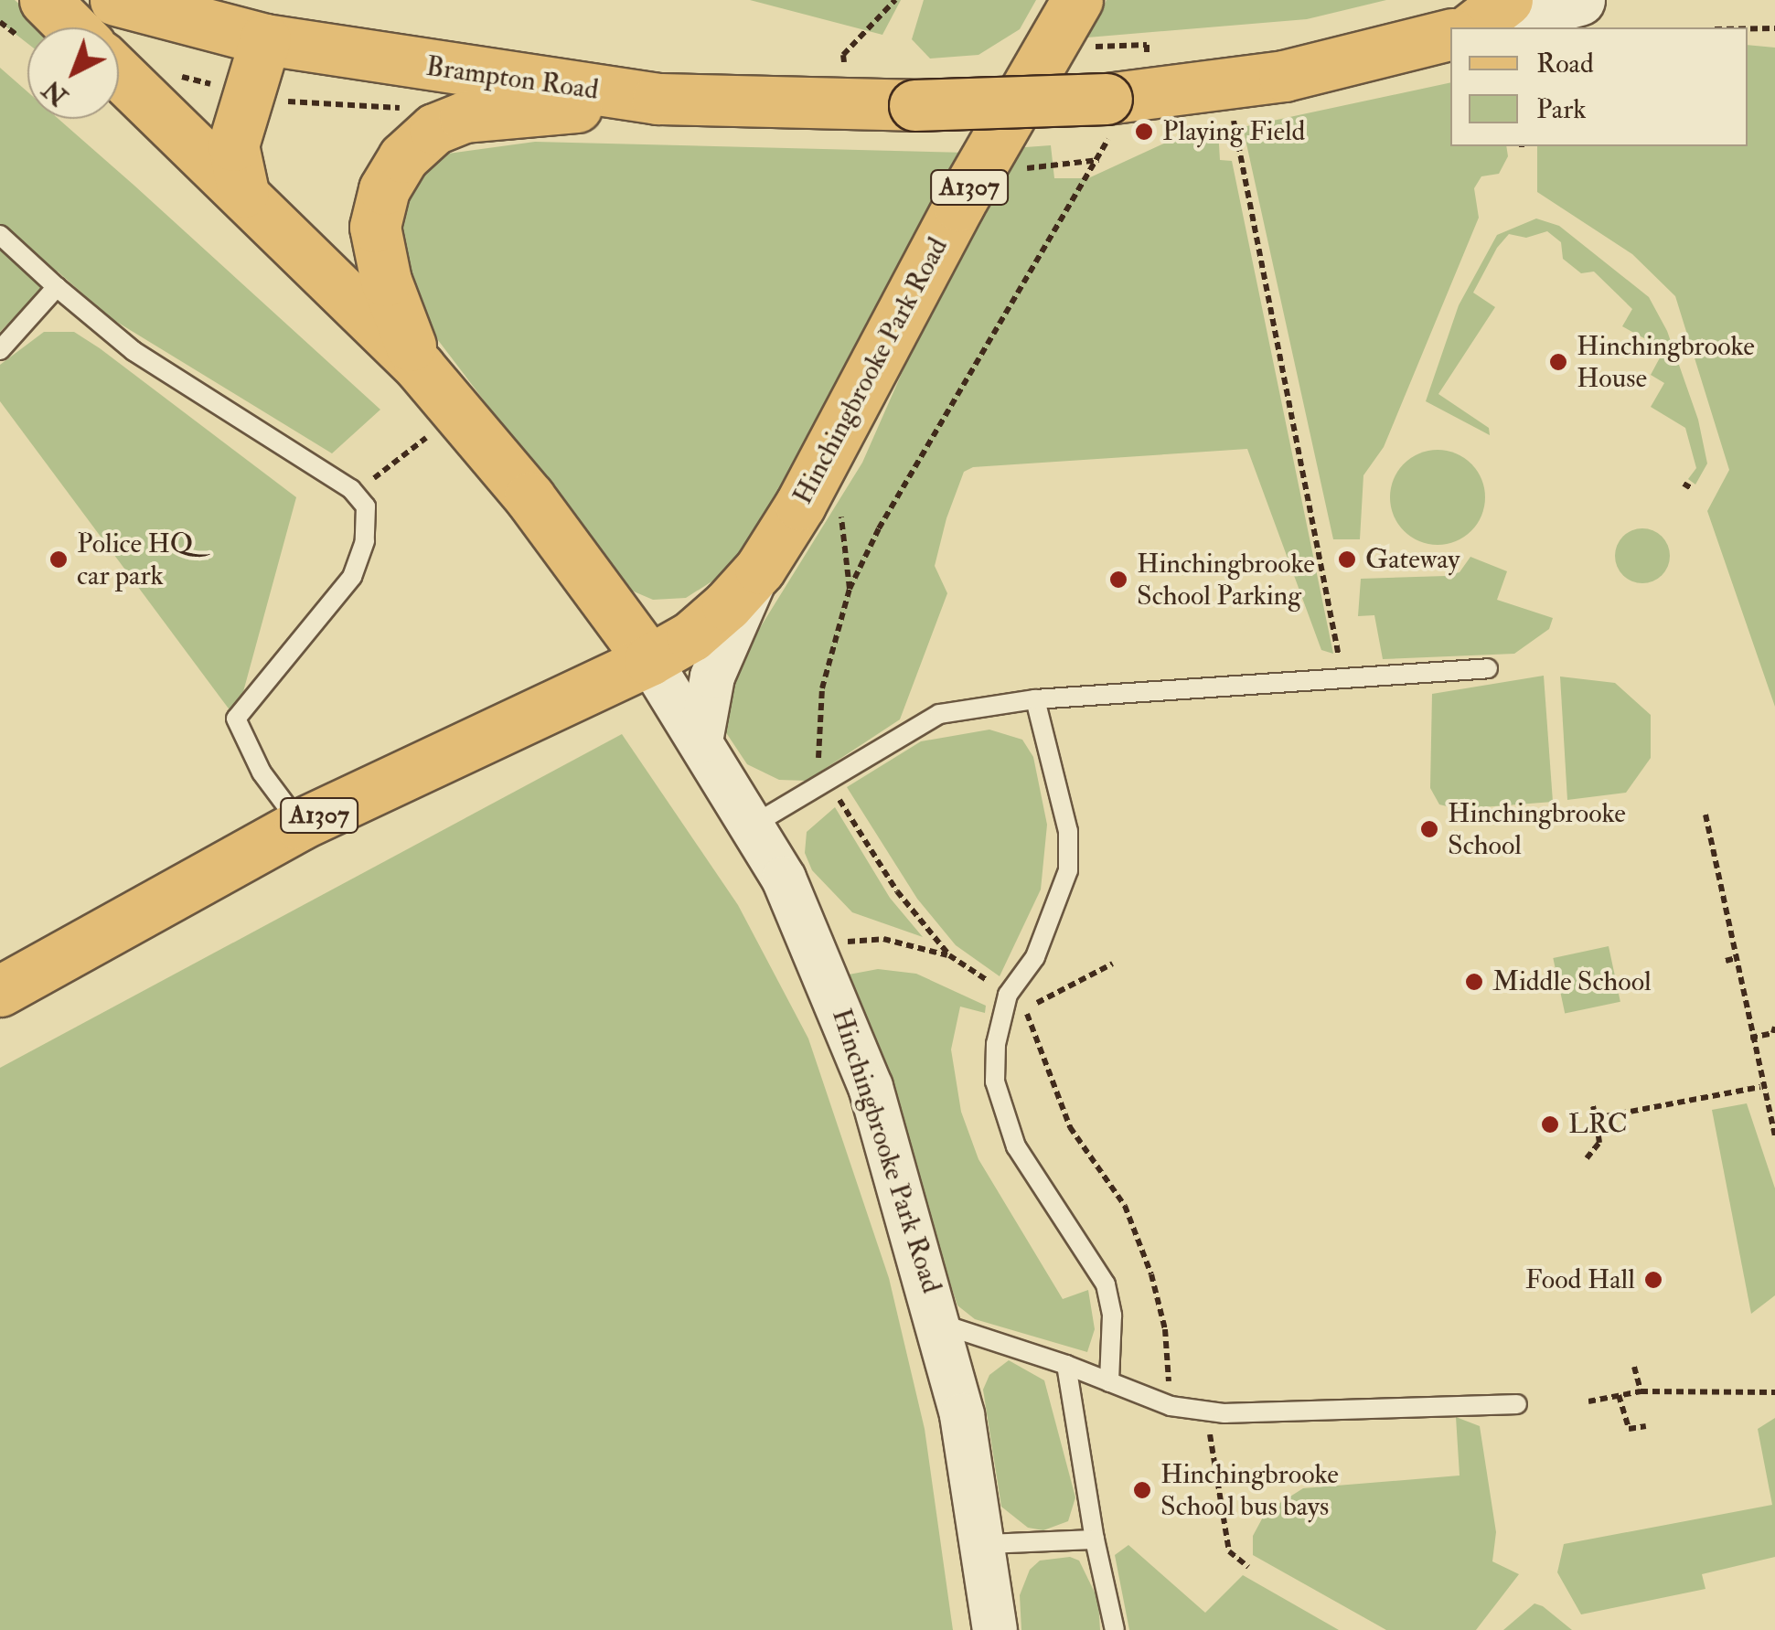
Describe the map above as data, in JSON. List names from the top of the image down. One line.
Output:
{"streets":{"main road":["Brampton Road","A1307","Hinchingbrooke Park Road"]},"crossings":[["A1307","Hinchingbrooke Park Road"]],"places":["Playing Field","Hinchingbrooke House","Police HQ car park","Gateway","Hinchingbrooke School Parking","Hinchingbrooke School","Middle School","LRC","Food Hall","Hinchingbrooke School bus bays"],"legend":["Road","Park"],"north":"bottom left"}
